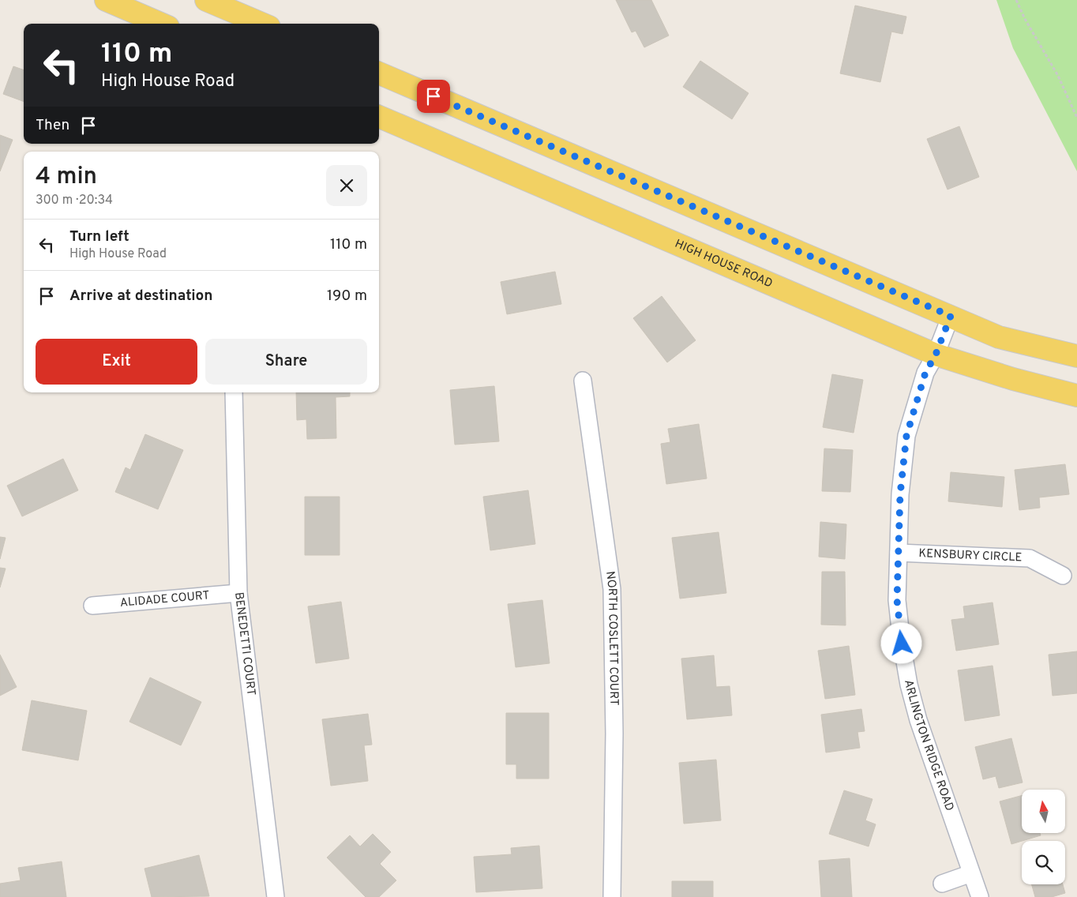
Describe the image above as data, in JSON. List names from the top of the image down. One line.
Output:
{"streets":{"main road":["HIGH HOUSE ROAD"],"street":["KENSBURY CIRCLE","ALIDADE COURT","NORTH COSLETT COURT","BENEDETTI COURT","ARLINGTON RIDGE ROAD"]},"crossings":[["HIGH HOUSE ROAD","ARLINGTON RIDGE ROAD"],["KENSBURY CIRCLE","ARLINGTON RIDGE ROAD"],["ALIDADE COURT","BENEDETTI COURT"]],"north":"top","page":{"turn":["110 m","High House Road"],"then":"Then","heading":["4 min","300 m · 20:34"],"list":[{"name":"Turn left","note":"High House Road","value":"110 m"},{"name":"Arrive at destination","value":"190 m"}],"buttons":["Exit","Share"]}}
